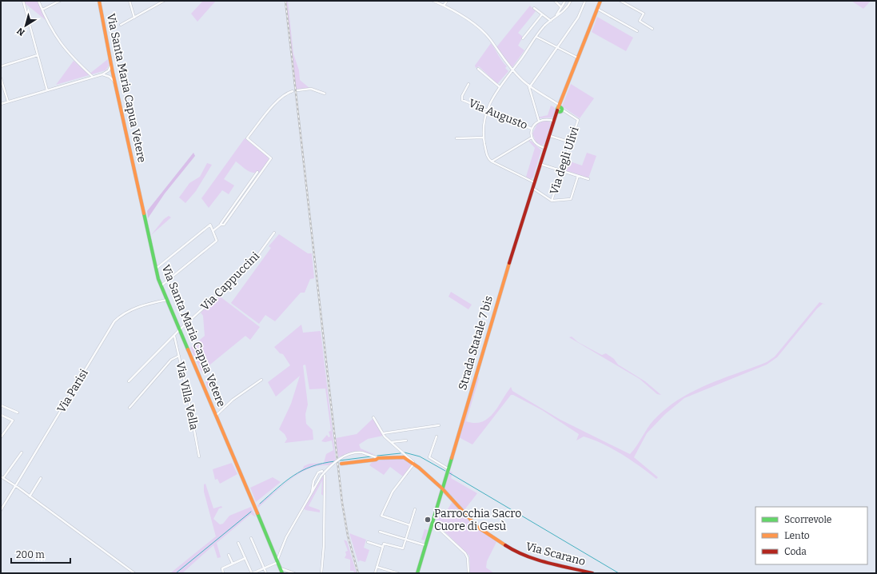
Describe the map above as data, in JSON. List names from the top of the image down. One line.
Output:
{"streets":{"main road":["Via Santa Maria Capua Vetere","Strada Statale 7 bis","Via Scarano"],"street":["Via Augusto","Via degli Ulivi","Via Cappuccini","Via Parisi","Via Villa Vella"]},"crossings":[["Via Santa Maria Capua Vetere","Via Cappuccini"],["Via Santa Maria Capua Vetere","Via Parisi"],["Via degli Ulivi","Strada Statale 7 bis"],["Via Cappuccini","Via Villa Vella"],["Strada Statale 7 bis","Via Scarano"]],"places":["Parrocchia Sacro Cuore di Gesù"],"legend":["Scorrevole","Lento","Coda"],"scale_bar":"200 m","north":"bottom left"}
